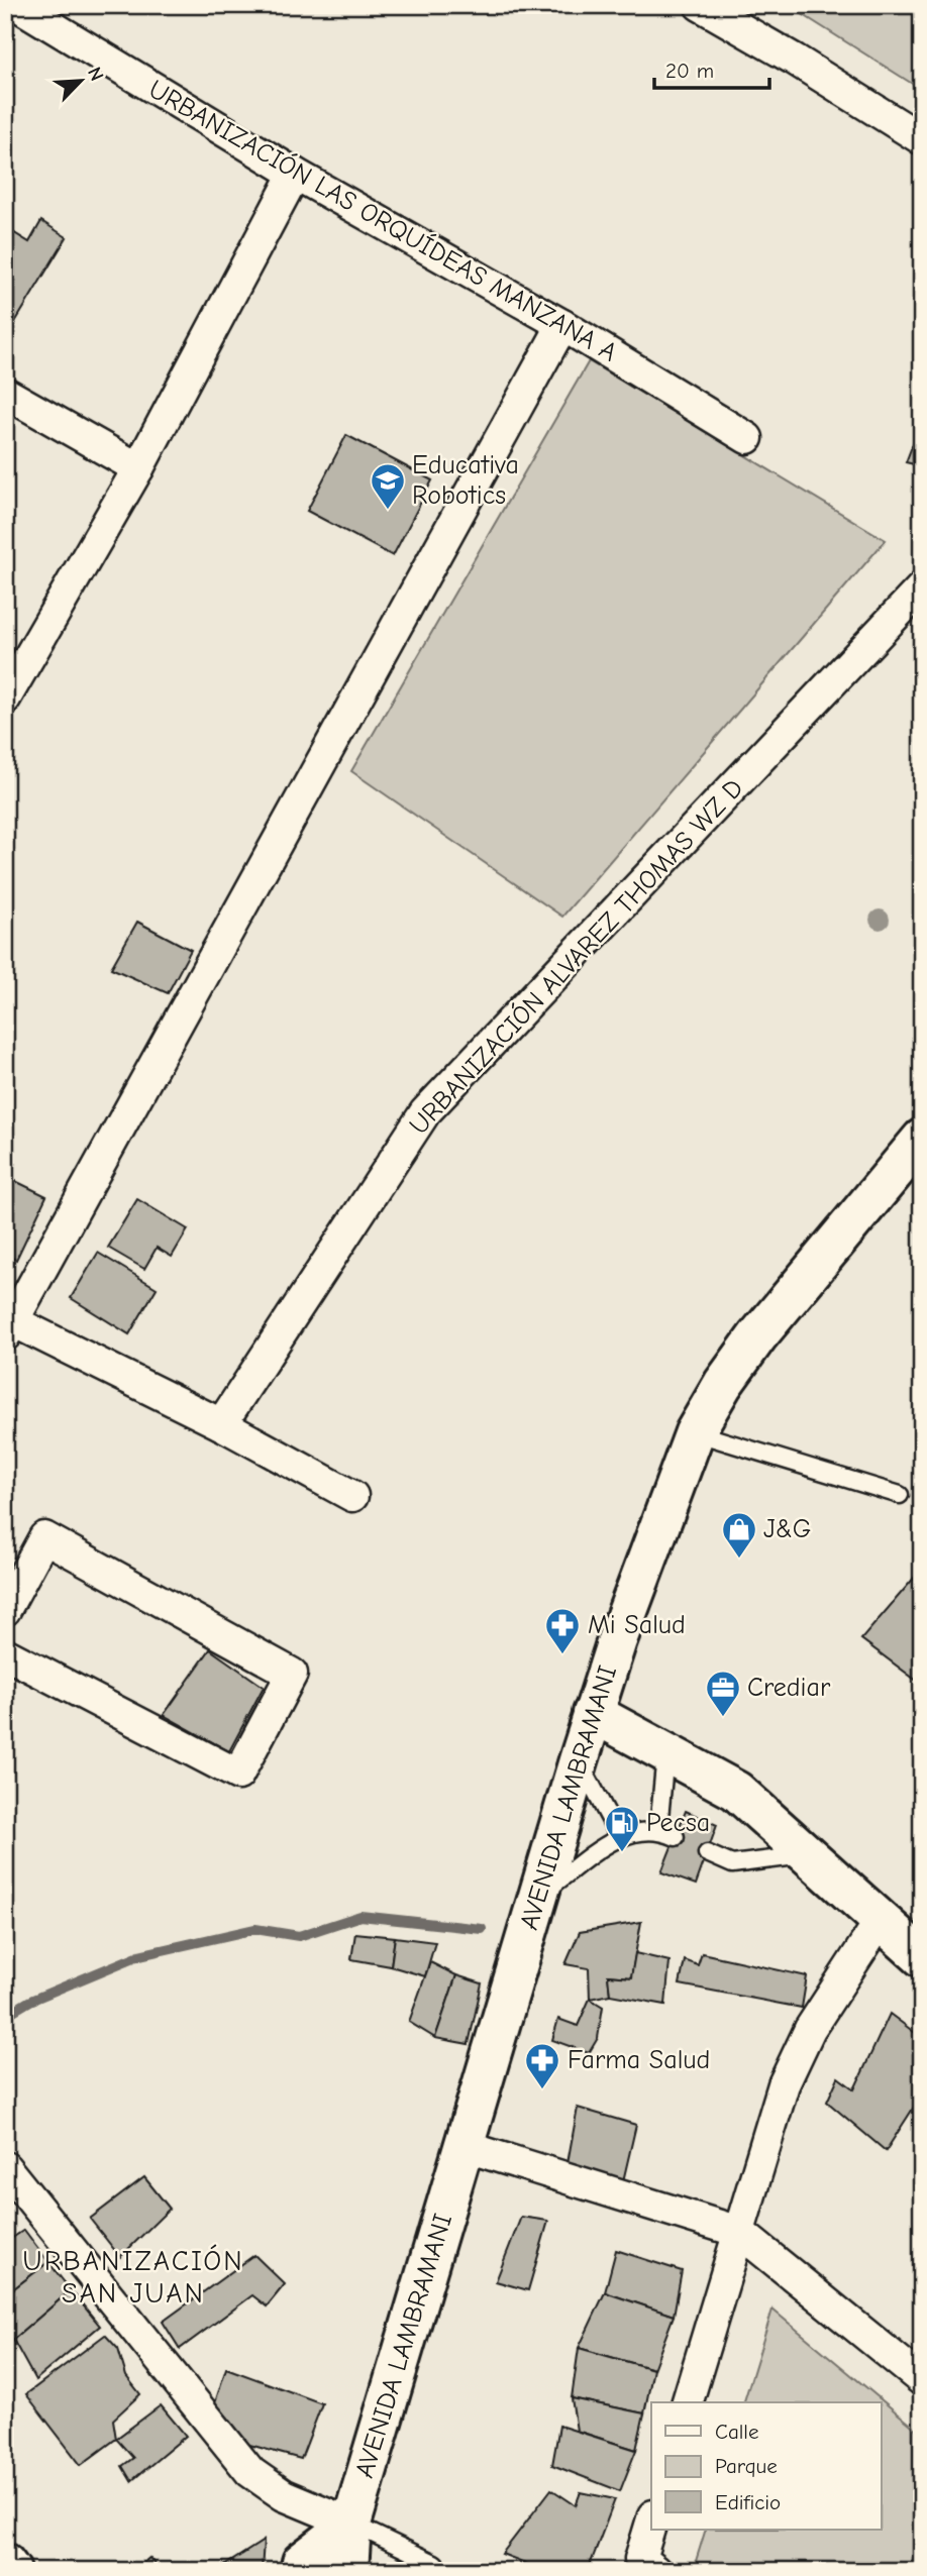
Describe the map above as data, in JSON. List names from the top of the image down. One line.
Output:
{"streets":{"main road":["AVENIDA LAMBRAMANI"],"street":["URBANIZACIÓN LAS ORQUÍDEAS MANZANA A","URBANIZACIÓN ALVAREZ THOMAS WZ D"]},"districts":["URBANIZACIÓN SAN JUAN"],"places":{"school or university":["Educativa Robotics"],"shop":["J&G"],"pharmacy":["Mi Salud","Farma Salud"],"office":["Crediar"],"fuel station":["Pecsa"]},"legend":["Calle","Parque","Edificio"],"scale_bar":"20 m","north":"top right"}
